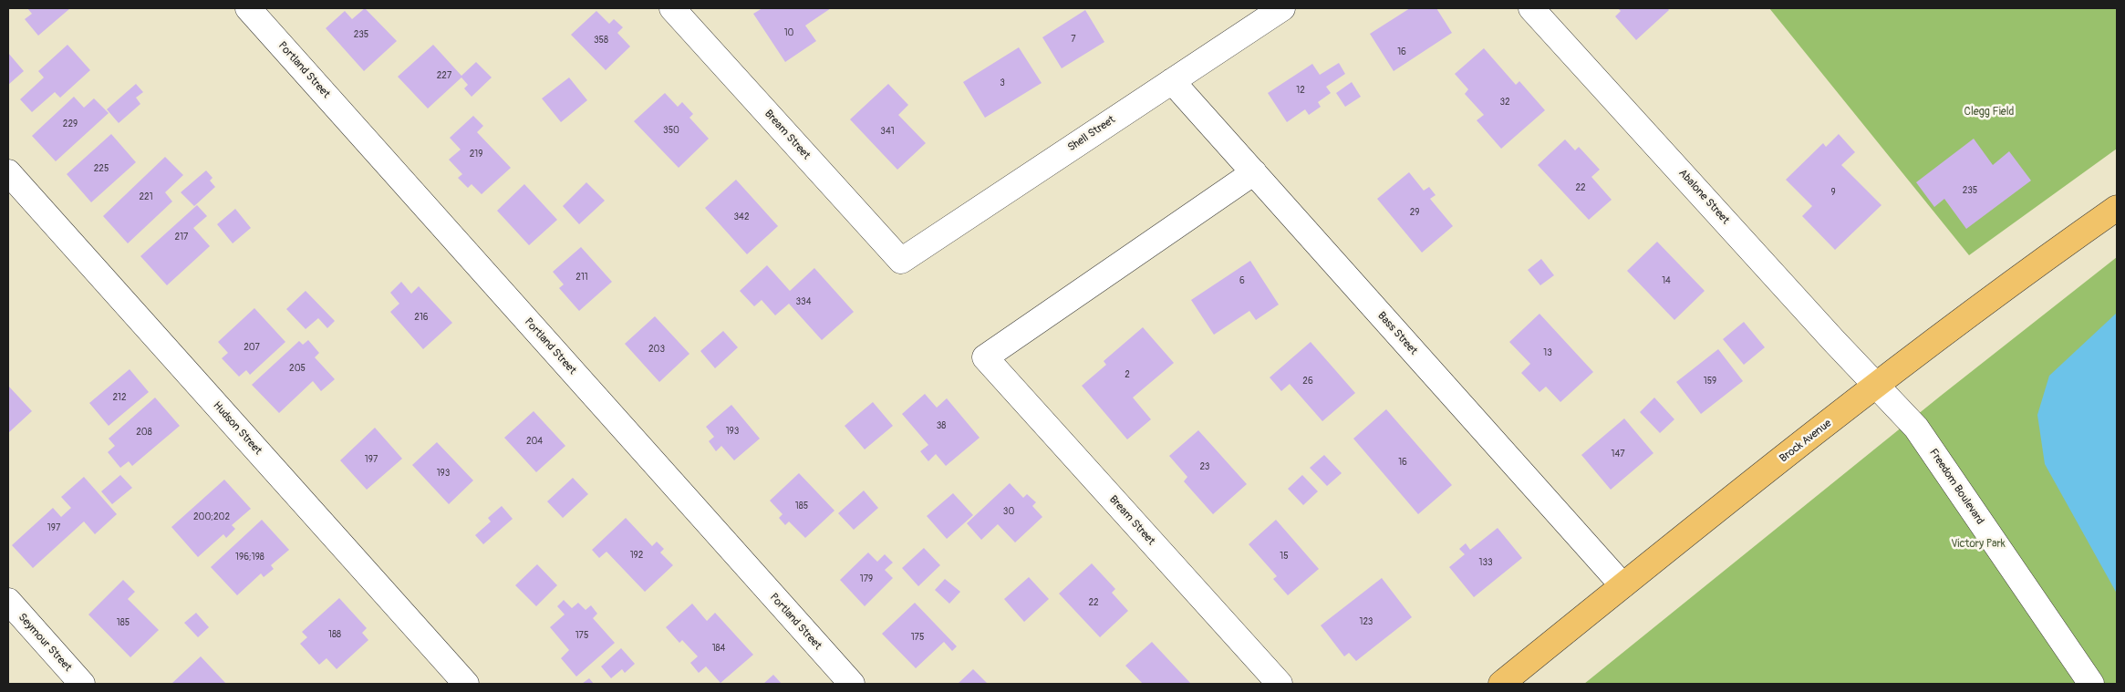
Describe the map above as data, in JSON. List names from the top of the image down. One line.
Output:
{"streets":{"main road":["Brock Avenue"],"street":["Portland Street","Shell Street","Bream Street","Abalone Street","Bass Street","Hudson Street","Freedom Boulevard","Seymour Street"]},"crossings":[["Shell Street","Bream Street"],["Shell Street","Bass Street"],["Bream Street","Bass Street"],["Abalone Street","Brock Avenue"],["Abalone Street","Freedom Boulevard"],["Bass Street","Brock Avenue"],["Brock Avenue","Freedom Boulevard"]],"parks":["Clegg Field","Victory Park"],"house_numbers":["10","235","7","358","16","227","3","12","32","229","350","341","219","225","22","235","9","221","29","342","217","211","6","14","334","216","207","203","13","205","2","26","159","212","38","193","208","204","147","197","16","23","193","185","30","200;202","197","192","15","196;198","133","179","22","123","185","188","175","175","184"]}
